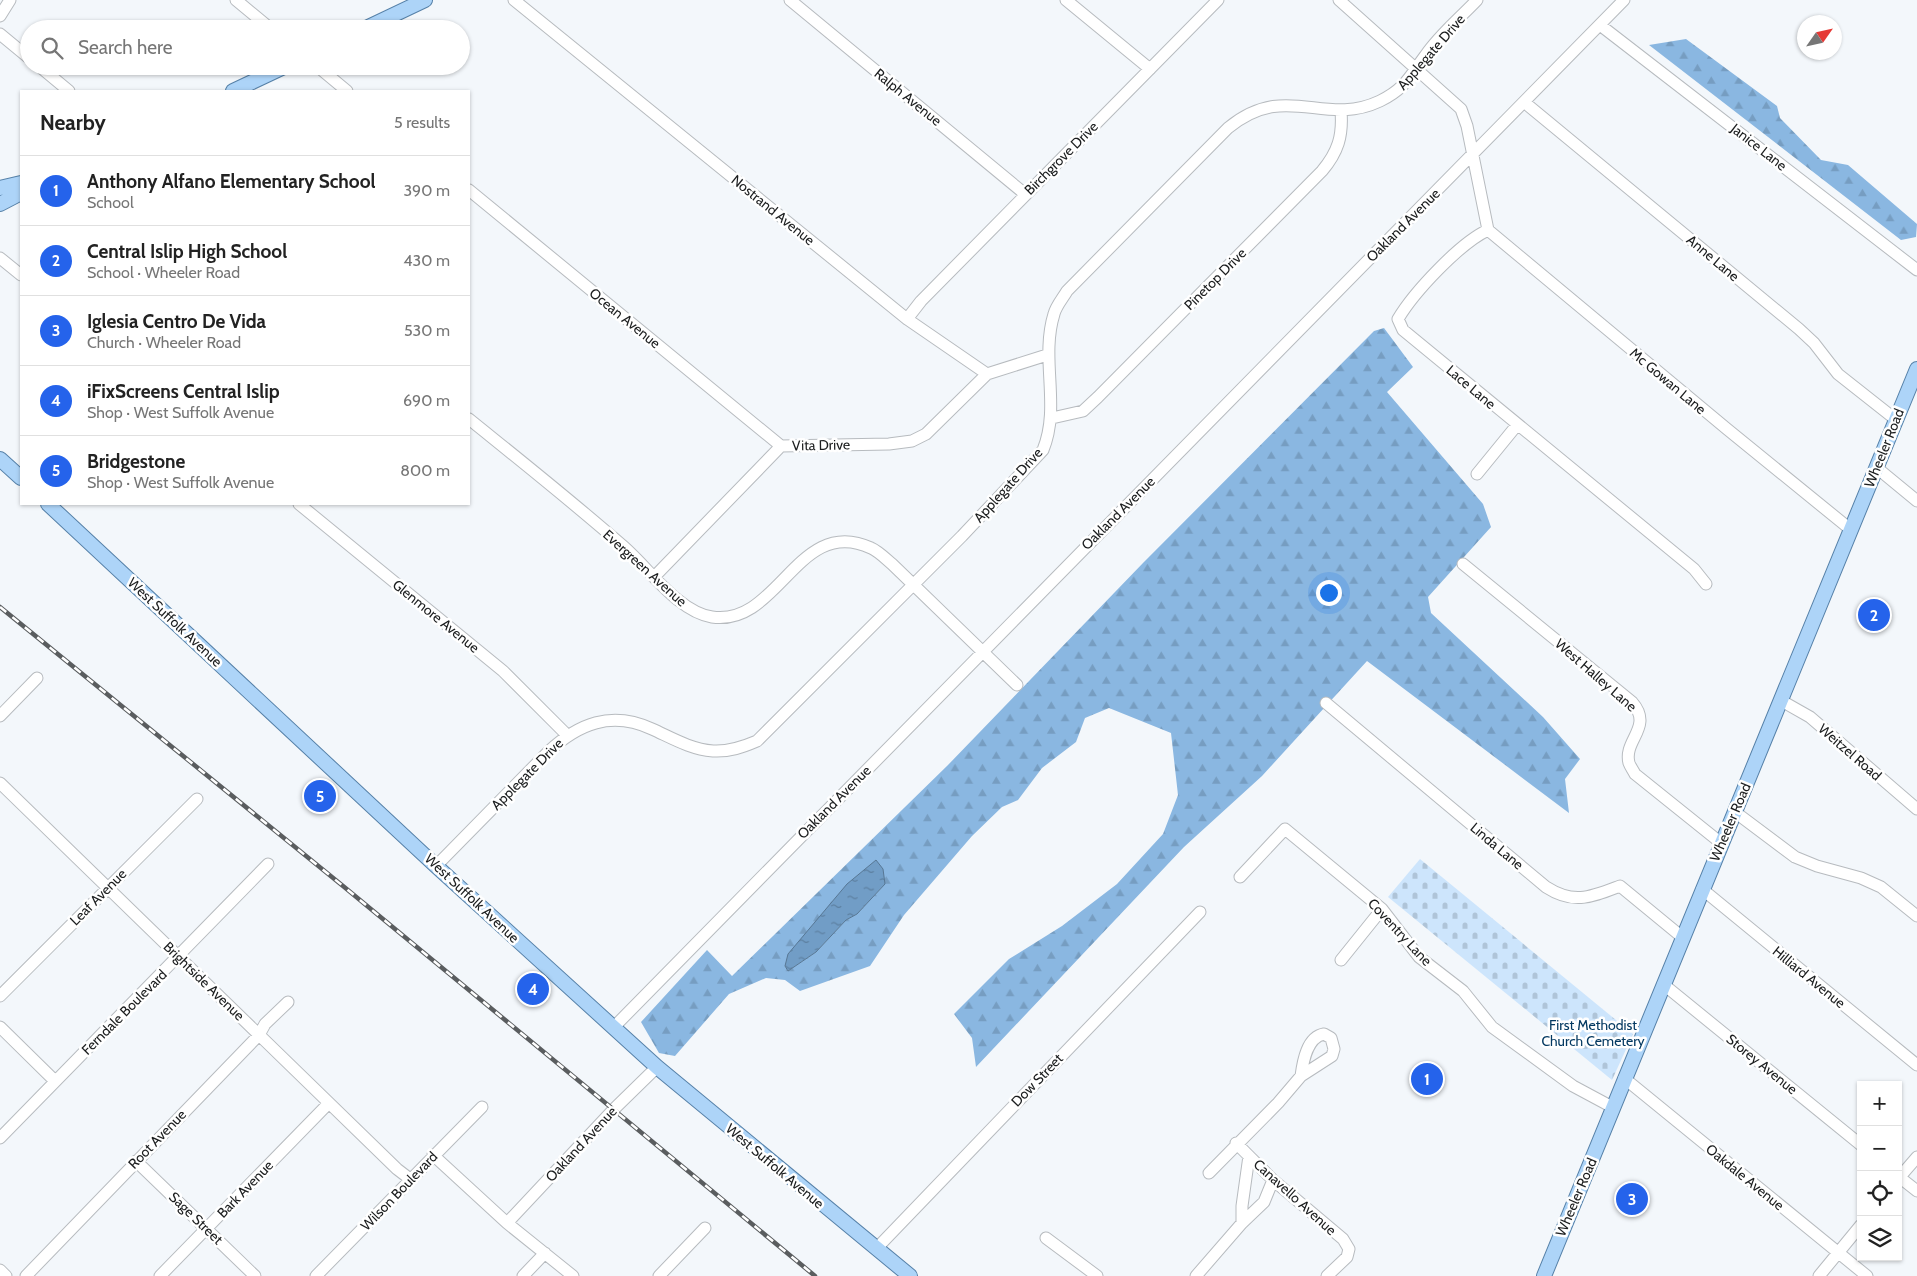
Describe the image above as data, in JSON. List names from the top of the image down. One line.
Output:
{"streets":{"main road":["Wheeler Road","West Suffolk Avenue"],"street":["Applegate Drive","Ralph Avenue","Janice Lane","Birchgrove Drive","Nostrand Avenue","Oakland Avenue","Anne Lane","Pinetop Drive","Ocean Avenue","Mc Gowan Lane","Lace Lane","Vita Drive","Evergreen Avenue","Glenmore Avenue","West Halley Lane","Weitzel Road","Linda Lane","Leaf Avenue","Coventry Lane","Hilliard Avenue","Brightside Avenue","Ferndale Boulevard","Storey Avenue","Dow Street","Root Avenue","Oakdale Avenue","Bark Avenue","Wilson Boulevard","Canavello Avenue","Sage Street"]},"crossings":[["Applegate Drive","Pinetop Drive"],["Applegate Drive","Evergreen Avenue"],["Applegate Drive","Glenmore Avenue"],["Applegate Drive","West Suffolk Avenue"],["Ralph Avenue","Birchgrove Drive"],["Janice Lane","Oakland Avenue"],["Birchgrove Drive","Nostrand Avenue"],["Nostrand Avenue","Vita Drive"],["Oakland Avenue","Anne Lane"],["Oakland Avenue","Evergreen Avenue"],["Oakland Avenue","West Suffolk Avenue"],["Anne Lane","Wheeler Road"],["Ocean Avenue","Vita Drive"],["Mc Gowan Lane","Lace Lane"],["Mc Gowan Lane","Wheeler Road"],["Vita Drive","Evergreen Avenue"],["Wheeler Road","West Halley Lane"],["Wheeler Road","Weitzel Road"],["Wheeler Road","Linda Lane"],["Wheeler Road","Coventry Lane"],["Wheeler Road","Hilliard Avenue"],["Wheeler Road","Storey Avenue"],["Wheeler Road","Oakdale Avenue"],["West Suffolk Avenue","Dow Street"],["Leaf Avenue","Brightside Avenue"],["Brightside Avenue","Ferndale Boulevard"],["Brightside Avenue","Root Avenue"],["Brightside Avenue","Bark Avenue"],["Brightside Avenue","Wilson Boulevard"],["Root Avenue","Sage Street"],["Bark Avenue","Sage Street"]],"parks":["First Methodist Church Cemetery"],"north":"top right","page":{"search":"Search here","heading":["Nearby","5 results"],"list":[{"mark":"1","name":"Anthony Alfano Elementary School","note":"School","value":"390 m"},{"mark":"2","name":"Central Islip High School","note":"School · Wheeler Road","value":"430 m"},{"mark":"3","name":"Iglesia Centro De Vida","note":"Church · Wheeler Road","value":"530 m"},{"mark":"4","name":"iFixScreens Central Islip","note":"Shop · West Suffolk Avenue","value":"690 m"},{"mark":"5","name":"Bridgestone","note":"Shop · West Suffolk Avenue","value":"800 m"}],"pins":["2","5","4","1","3"],"map_buttons":["+","−"]}}
